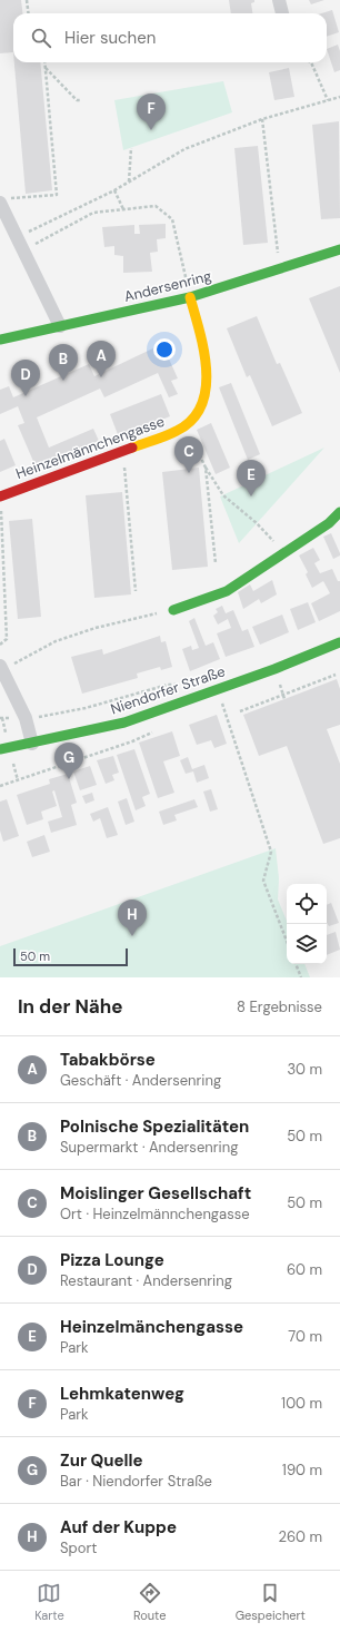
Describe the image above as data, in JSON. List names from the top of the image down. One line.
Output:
{"streets":{"street":["Andersenring","Heinzelmännchengasse","Niendorfer Straße"]},"crossings":[["Andersenring","Heinzelmännchengasse"]],"scale_bar":"50 m","page":{"search":"Hier suchen","pins":["F","A","B","D","C","E","G","H"],"scale":"50 m","heading":["In der Nähe","8 Ergebnisse"],"list":[{"mark":"A","name":"Tabakbörse","note":"Geschäft · Andersenring","value":"30 m"},{"mark":"B","name":"Polnische Spezialitäten","note":"Supermarkt · Andersenring","value":"50 m"},{"mark":"C","name":"Moislinger Gesellschaft","note":"Ort · Heinzelmännchengasse","value":"50 m"},{"mark":"D","name":"Pizza Lounge","note":"Restaurant · Andersenring","value":"60 m"},{"mark":"E","name":"Heinzelmänchengasse","note":"Park","value":"70 m"},{"mark":"F","name":"Lehmkatenweg","note":"Park","value":"100 m"},{"mark":"G","name":"Zur Quelle","note":"Bar · Niendorfer Straße","value":"190 m"},{"mark":"H","name":"Auf der Kuppe","note":"Sport","value":"260 m"}],"nav":["Karte","Route","Gespeichert"]}}
